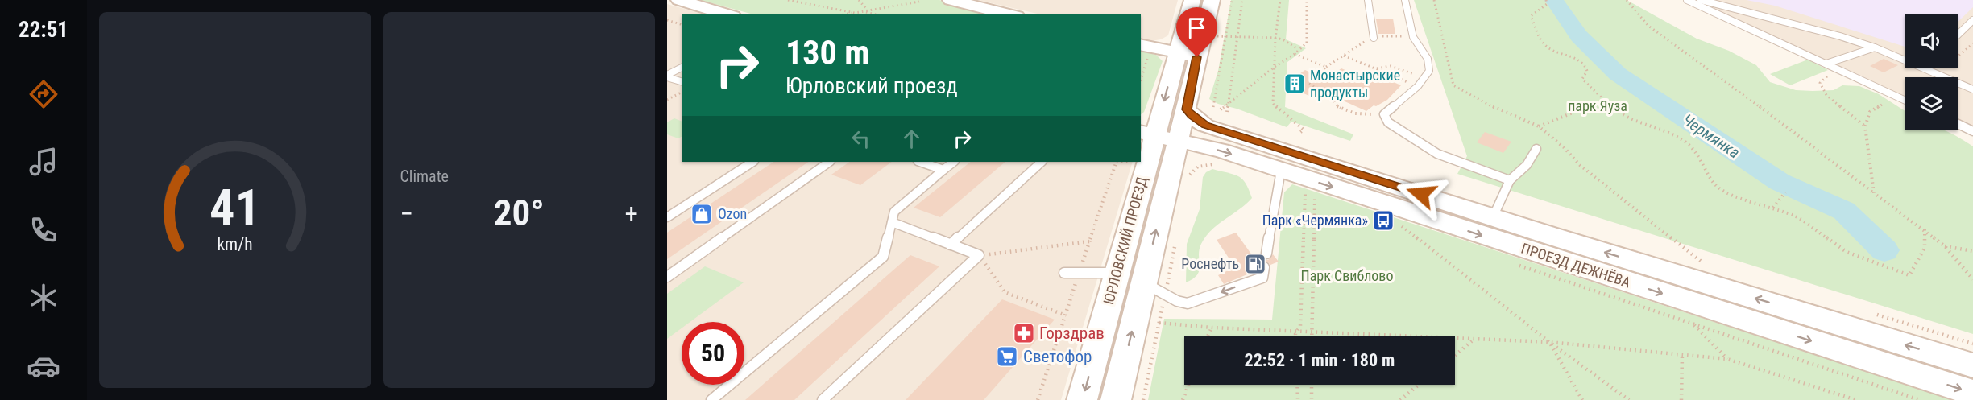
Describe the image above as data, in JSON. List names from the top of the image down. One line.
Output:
{"streets":{"main road":["ЮРЛОВСКИЙ ПРОЕЗД","ПРОЕЗД ДЕЖНЁВА"]},"crossings":[["ЮРЛОВСКИЙ ПРОЕЗД","ПРОЕЗД ДЕЖНЁВА"]],"water":["Чермянка"],"parks":["парк Яуза","Парк Свиблово"],"places":{"building":["Монастырские продукты"],"shop":["Ozon"],"bus stop":["Парк «Чермянка»"],"fuel station":["Роснефть"],"pharmacy":["Горздрав"],"supermarket":["Светофор"]},"page":{"tabs":"22:51","tile":"Climate","turn":["130 m","Юрловский проезд"],"heat":["−","20°","+"],"limit":"50","trip":"22:52 · 1 min · 180 m","gauge":["41","km/h"]}}
